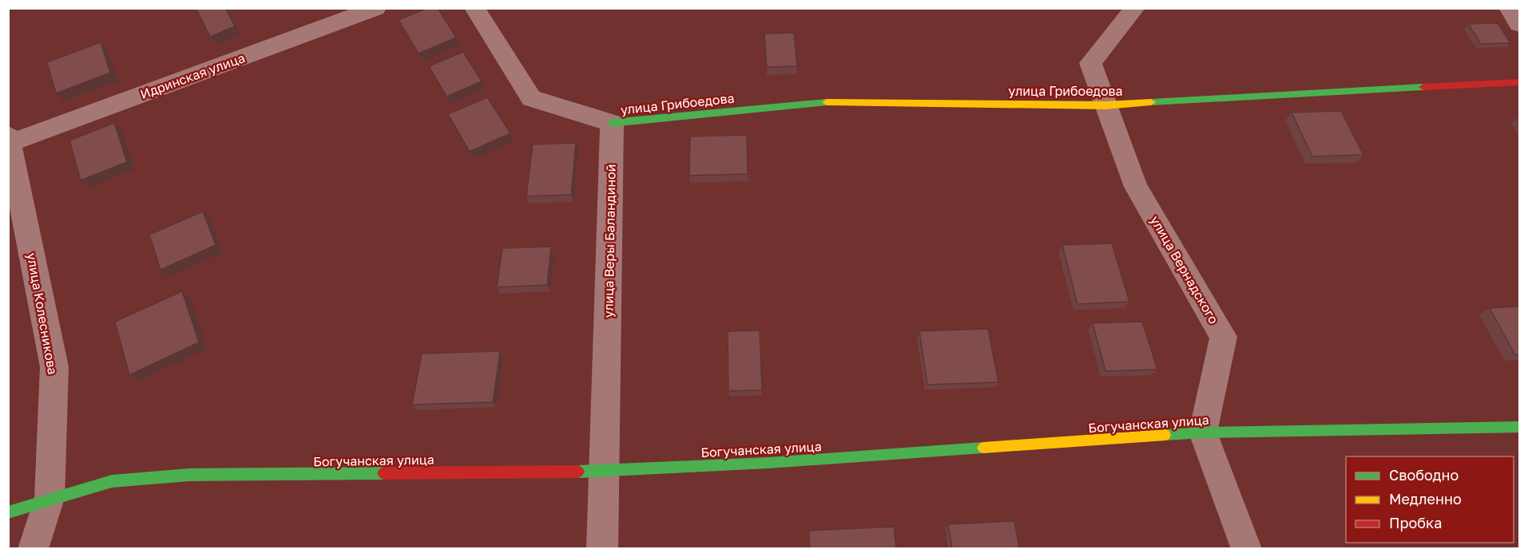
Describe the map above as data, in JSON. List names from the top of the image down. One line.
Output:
{"streets":{"street":["Идринская улица","улица Грибоедова","улица Веры Баландиной","улица Вернадского","улица Колесникова","Богучанская улица"]},"crossings":[["Идринская улица","улица Колесникова"],["улица Грибоедова","улица Веры Баландиной"],["улица Грибоедова","улица Вернадского"],["улица Веры Баландиной","Богучанская улица"],["улица Вернадского","Богучанская улица"],["улица Колесникова","Богучанская улица"]],"legend":["Свободно","Медленно","Пробка"]}
